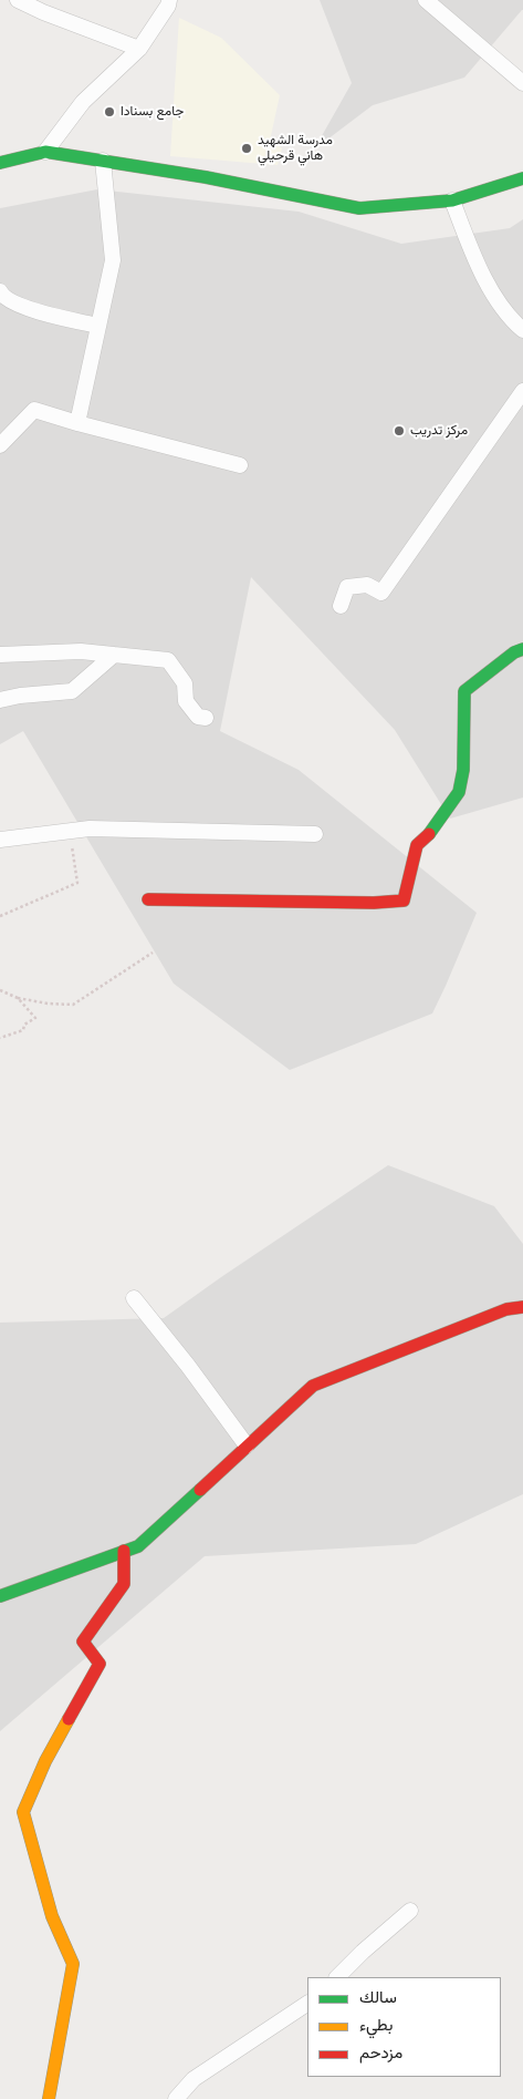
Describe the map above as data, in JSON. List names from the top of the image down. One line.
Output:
{"places":["جامع بسنادا","مدرسة الشهيد هاني قرحيلي","مركز تدريب"],"legend":["سالك","بطيء","مزدحم"]}
